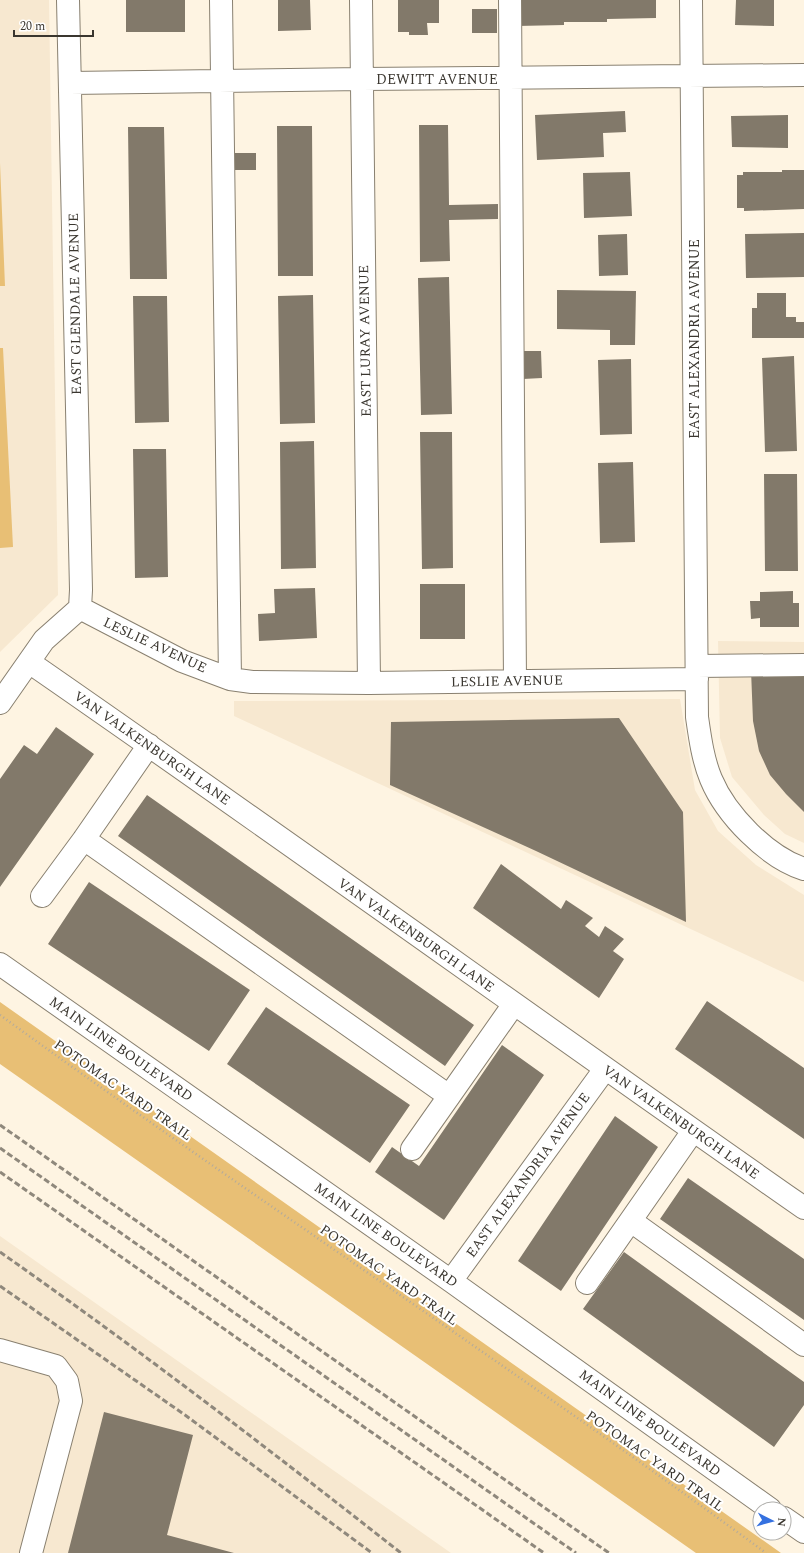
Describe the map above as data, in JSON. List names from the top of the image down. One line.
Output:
{"streets":{"street":["DEWITT AVENUE","EAST GLENDALE AVENUE","EAST ALEXANDRIA AVENUE","EAST LURAY AVENUE","LESLIE AVENUE","VAN VALKENBURGH LANE","MAIN LINE BOULEVARD"],"path":["POTOMAC YARD TRAIL"]},"crossings":[["DEWITT AVENUE","EAST GLENDALE AVENUE"],["DEWITT AVENUE","EAST ALEXANDRIA AVENUE"],["DEWITT AVENUE","EAST LURAY AVENUE"],["EAST GLENDALE AVENUE","LESLIE AVENUE"],["EAST ALEXANDRIA AVENUE","LESLIE AVENUE"],["EAST ALEXANDRIA AVENUE","VAN VALKENBURGH LANE"],["EAST ALEXANDRIA AVENUE","MAIN LINE BOULEVARD"],["EAST LURAY AVENUE","LESLIE AVENUE"]],"scale_bar":"20 m","north":"right"}
